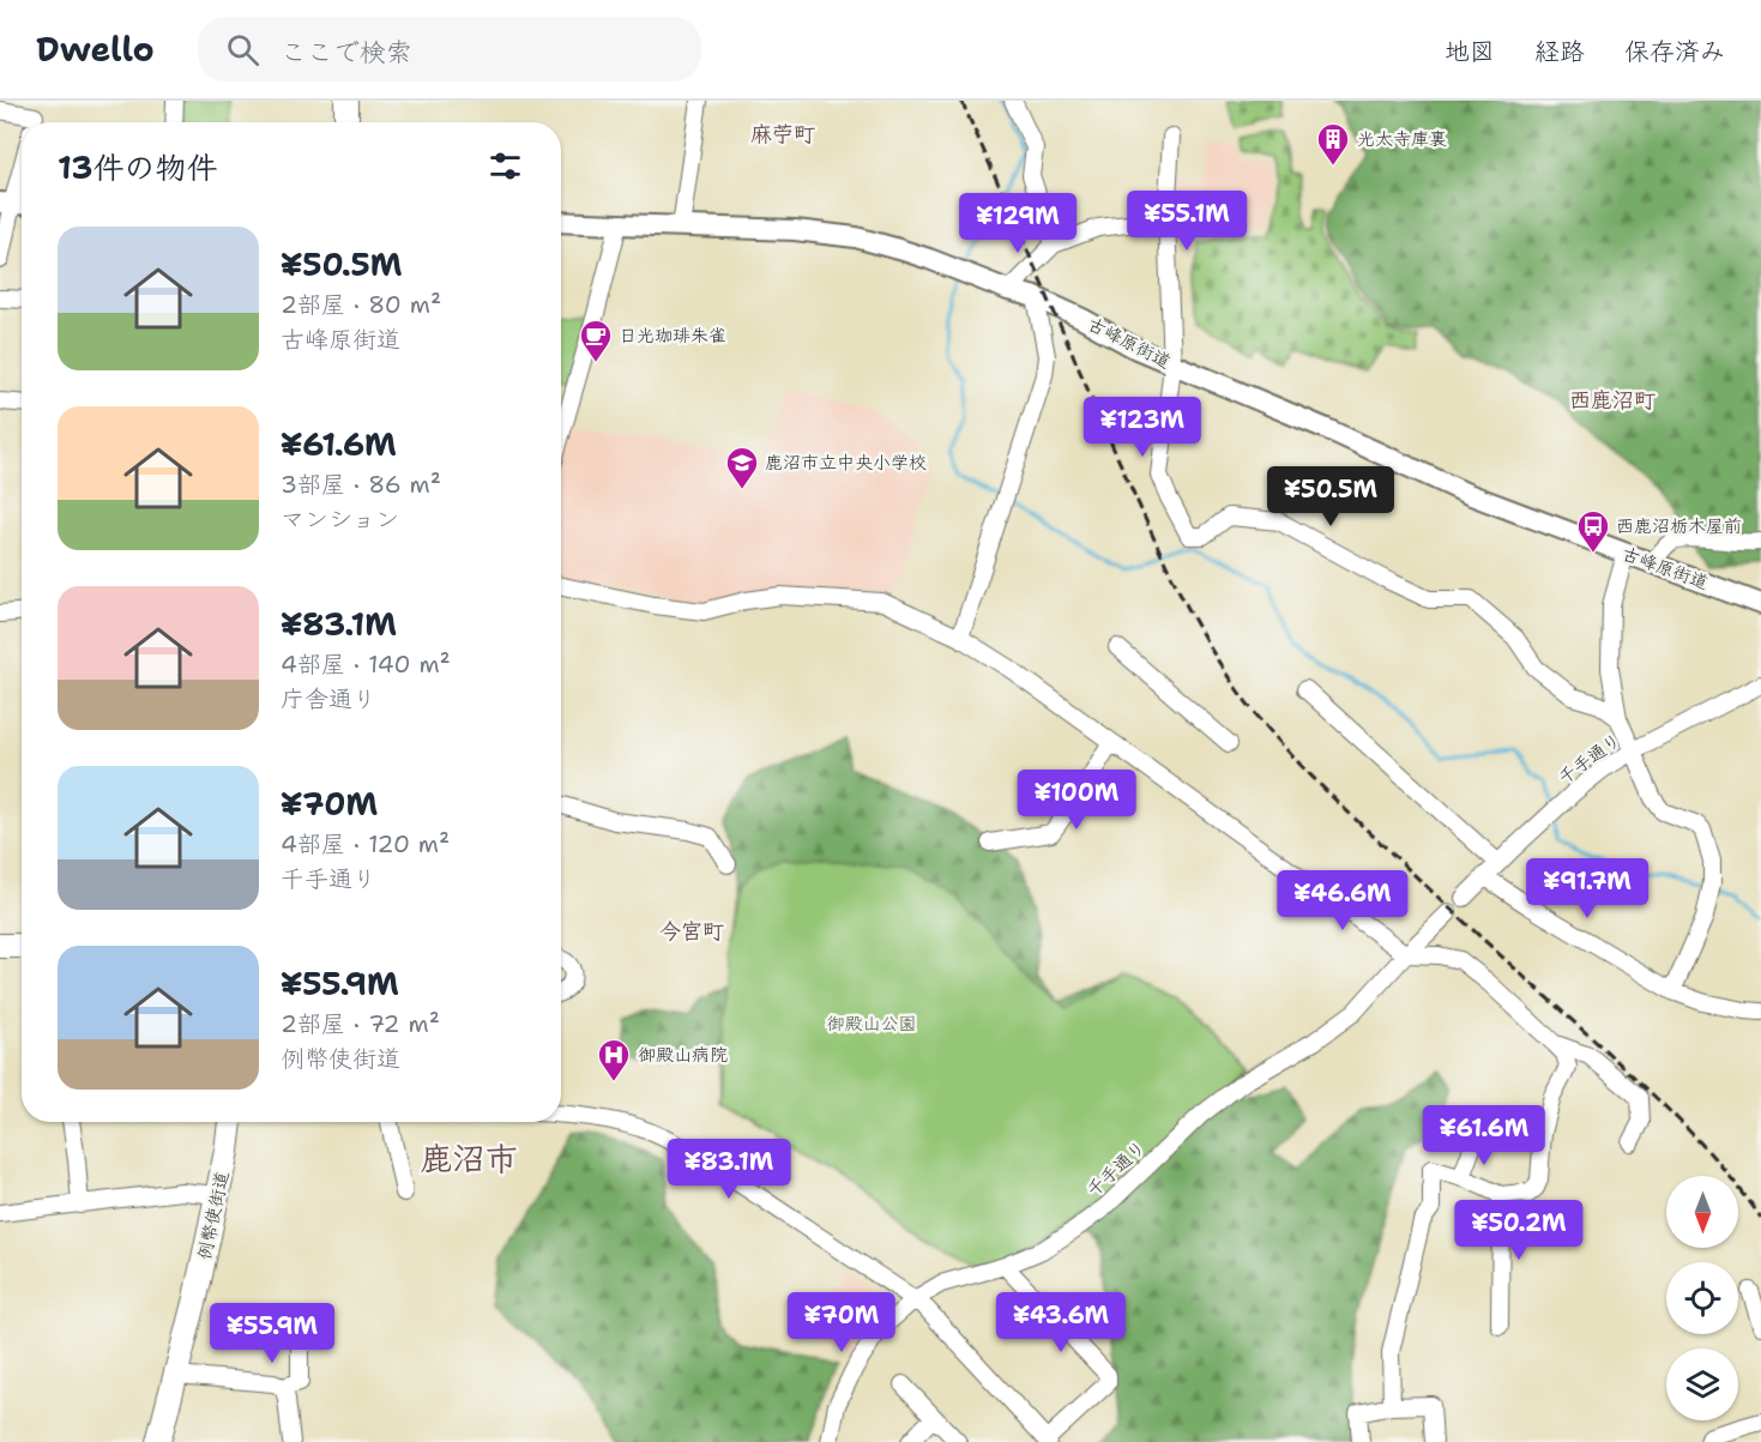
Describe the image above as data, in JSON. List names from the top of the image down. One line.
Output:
{"streets":{"highway":["例幣使街道"],"main road":["古峰原街道"],"street":["千手通り"]},"districts":["麻苧町","西鹿沼町","今宮町","鹿沼市"],"parks":["御殿山公園"],"places":{"building":["光太寺庫裏"],"cafe":["日光珈琲朱雀"],"school or university":["鹿沼市立中央小学校"],"bus stop":["西鹿沼栃木屋前"],"hospital":["御殿山病院"]},"north":"bottom","page":{"header":"Dwello","search":"ここで検索","nav":["地図","経路","保存済み"],"heading":"13件の物件","price":["¥55.1M","¥129M","¥123M","¥50.5M","¥100M","¥91.7M","¥46.6M","¥61.6M","¥83.1M","¥50.2M","¥70M","¥43.6M","¥55.9M"],"list":[{"name":"¥50.5M","note":"2部屋 · 80 m² · 古峰原街道"},{"name":"¥61.6M","note":"3部屋 · 86 m² · マンション"},{"name":"¥83.1M","note":"4部屋 · 140 m² · 庁舎通り"},{"name":"¥70M","note":"4部屋 · 120 m² · 千手通り"},{"name":"¥55.9M","note":"2部屋 · 72 m² · 例幣使街道"}]}}
